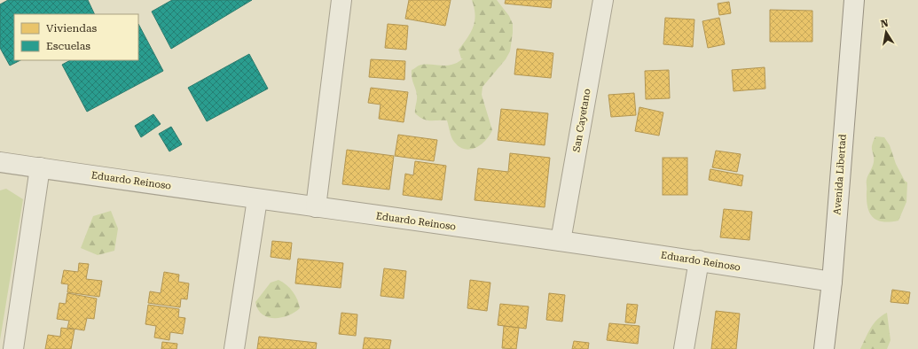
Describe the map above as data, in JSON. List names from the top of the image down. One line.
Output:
{"streets":{"street":["San Cayetano","Avenida Libertad","Eduardo Reinoso"]},"crossings":[["San Cayetano","Eduardo Reinoso"],["Avenida Libertad","Eduardo Reinoso"]],"legend":["Viviendas","Escuelas"],"north":"top"}
